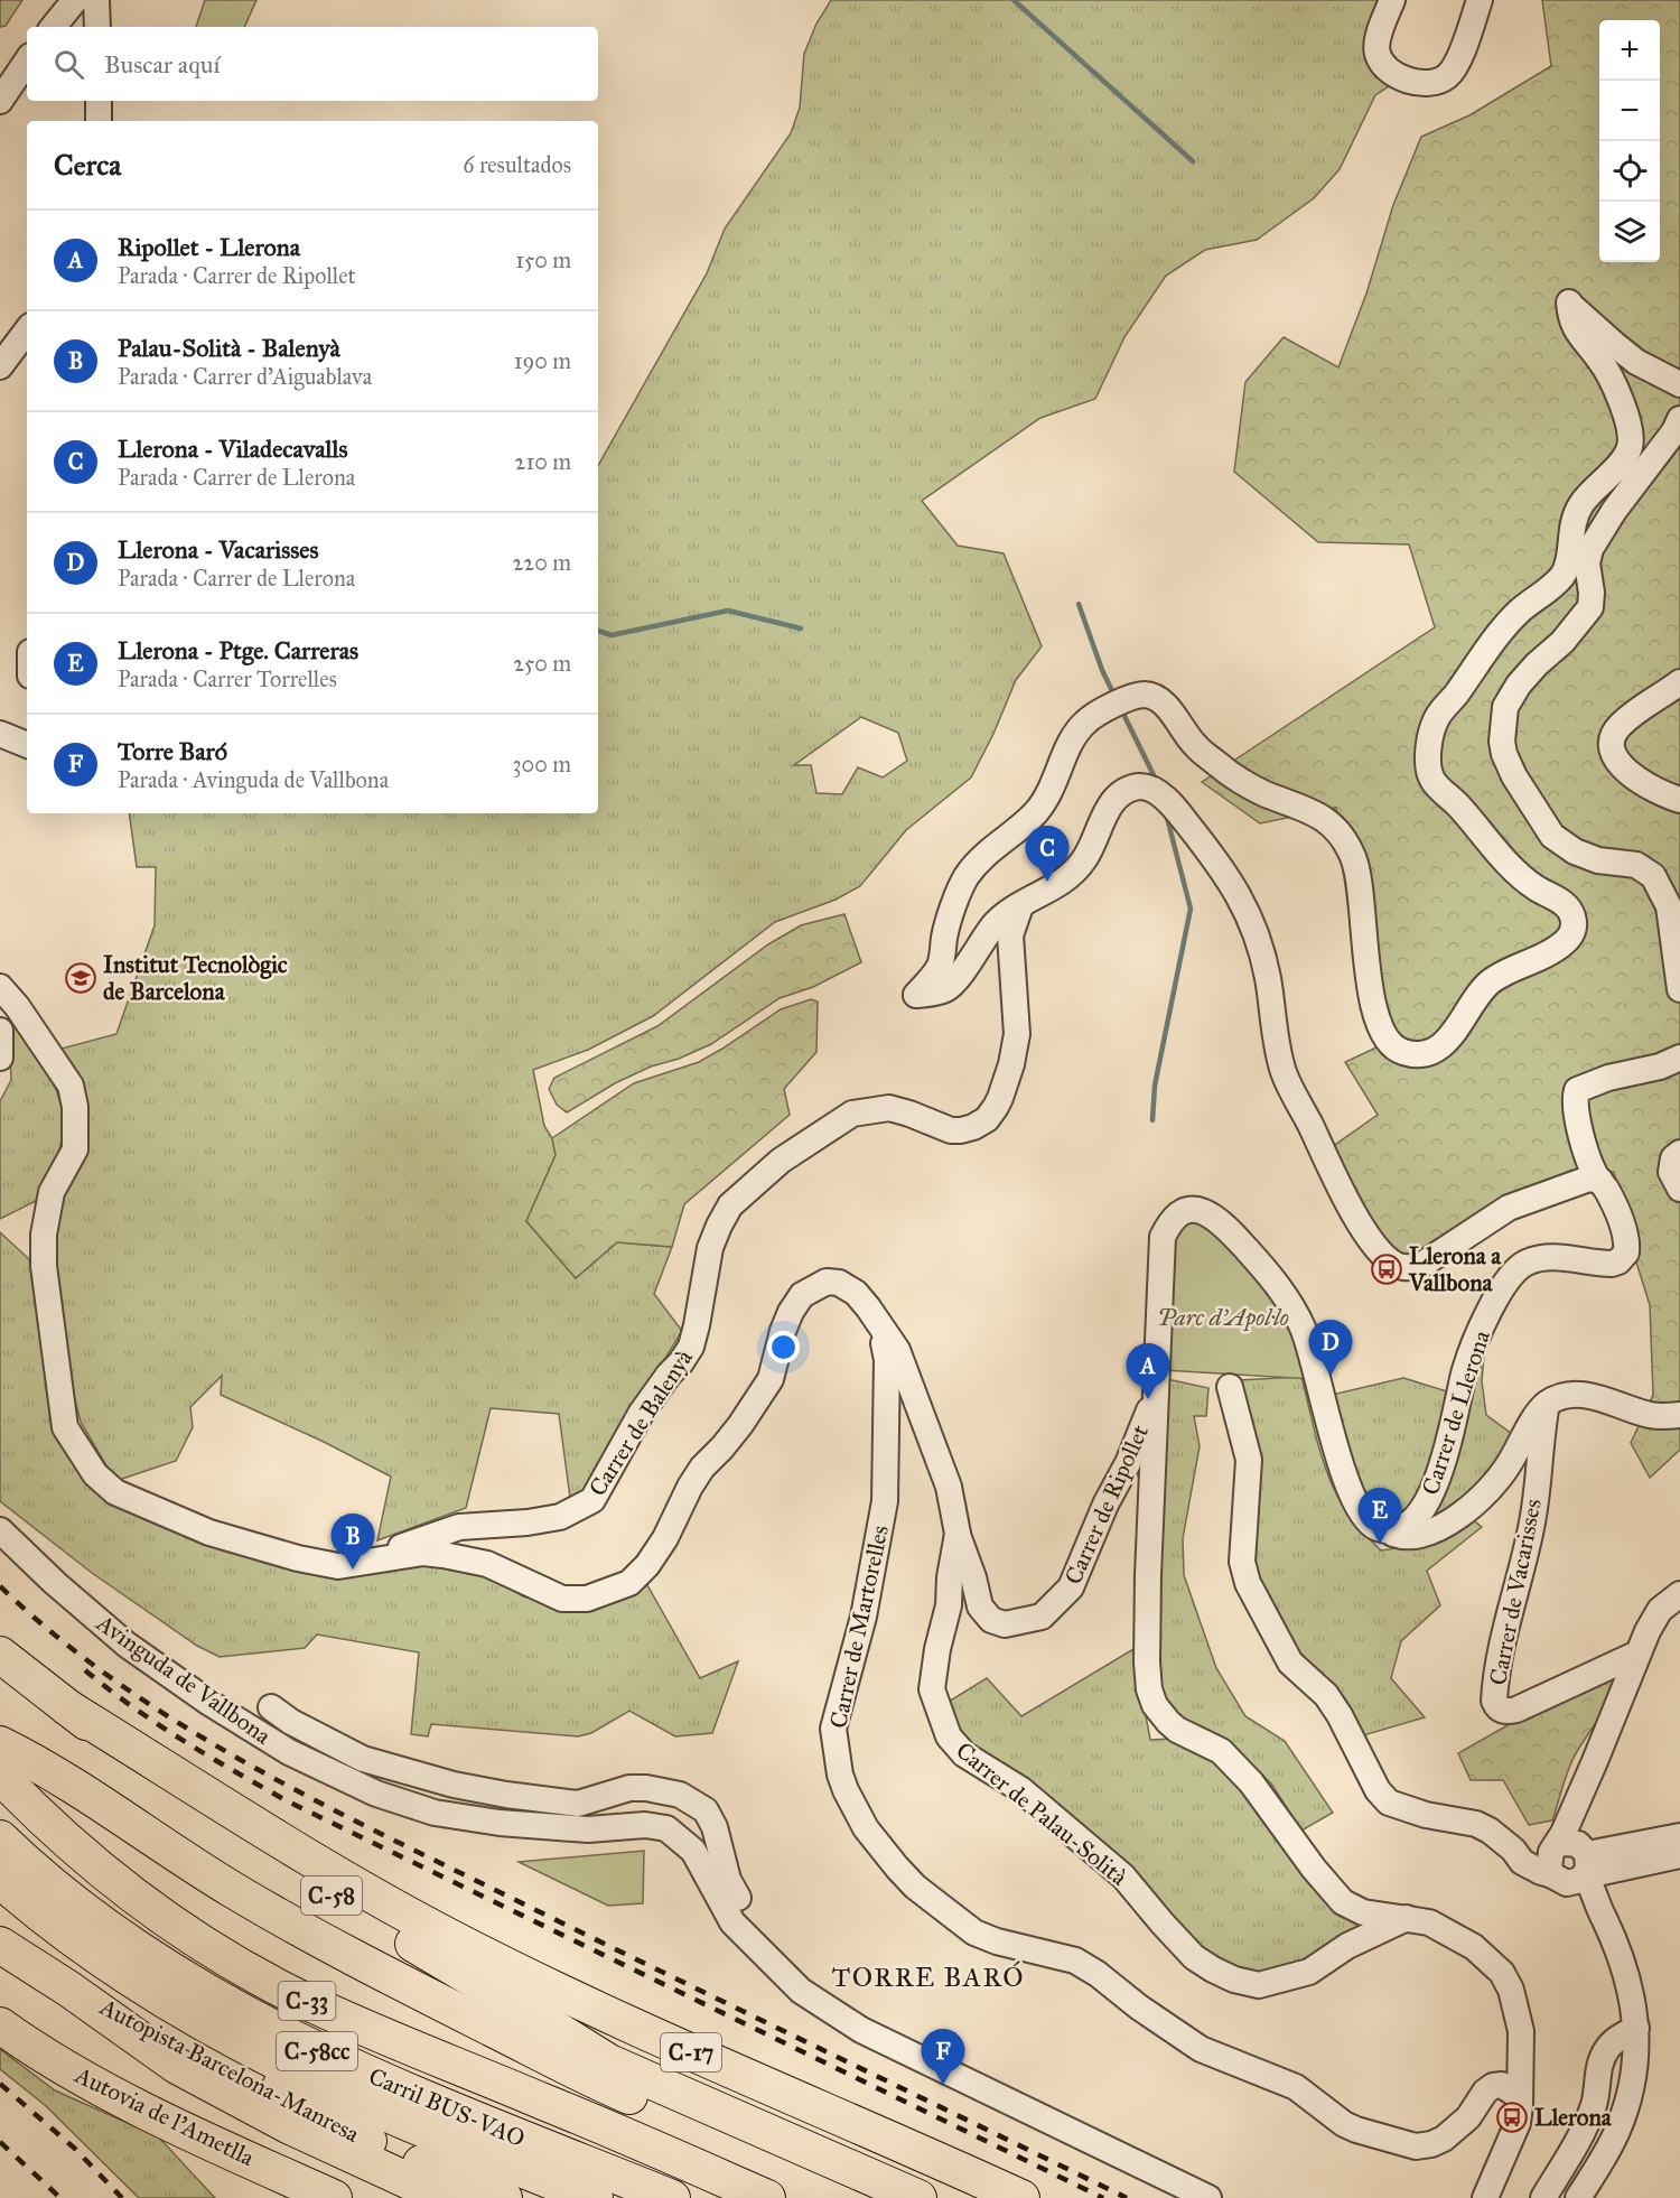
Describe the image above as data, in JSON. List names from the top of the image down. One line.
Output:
{"streets":{"highway":["C-58","C-33","C-58cc","C-17","Autopista Barcelona-Manresa","Carril BUS-VAO","Autovia de l'Ametlla"],"street":["Carrer de Llerona","Carrer de Balenyà","Carrer de Ripollet","Carrer de Vacarisses","Carrer de Martorelles","Avinguda de Vallbona","Carrer de Palau-Solità"]},"crossings":[["Carrer de Balenyà","Carrer de Palau-Solità"],["Carrer de Ripollet","Carrer de Palau-Solità"],["Carrer de Martorelles","Carrer de Palau-Solità"],["C-58","C-17"]],"districts":["TORRE BARÓ"],"parks":["Parc d'Apol·lo"],"places":{"school or university":["Institut Tecnològic de Barcelona"],"bus stop":["Llerona a Vallbona","Llerona"]},"page":{"map_buttons":["+","−"],"search":"Buscar aquí","heading":["Cerca","6 resultados"],"list":[{"mark":"A","name":"Ripollet - Llerona","note":"Parada · Carrer de Ripollet","value":"150 m"},{"mark":"B","name":"Palau-Solità - Balenyà","note":"Parada · Carrer d'Aiguablava","value":"190 m"},{"mark":"C","name":"Llerona - Viladecavalls","note":"Parada · Carrer de Llerona","value":"210 m"},{"mark":"D","name":"Llerona - Vacarisses","note":"Parada · Carrer de Llerona","value":"220 m"},{"mark":"E","name":"Llerona - Ptge. Carreras","note":"Parada · Carrer Torrelles","value":"250 m"},{"mark":"F","name":"Torre Baró","note":"Parada · Avinguda de Vallbona","value":"300 m"}],"pins":["C","D","A","E","B","F"]}}
